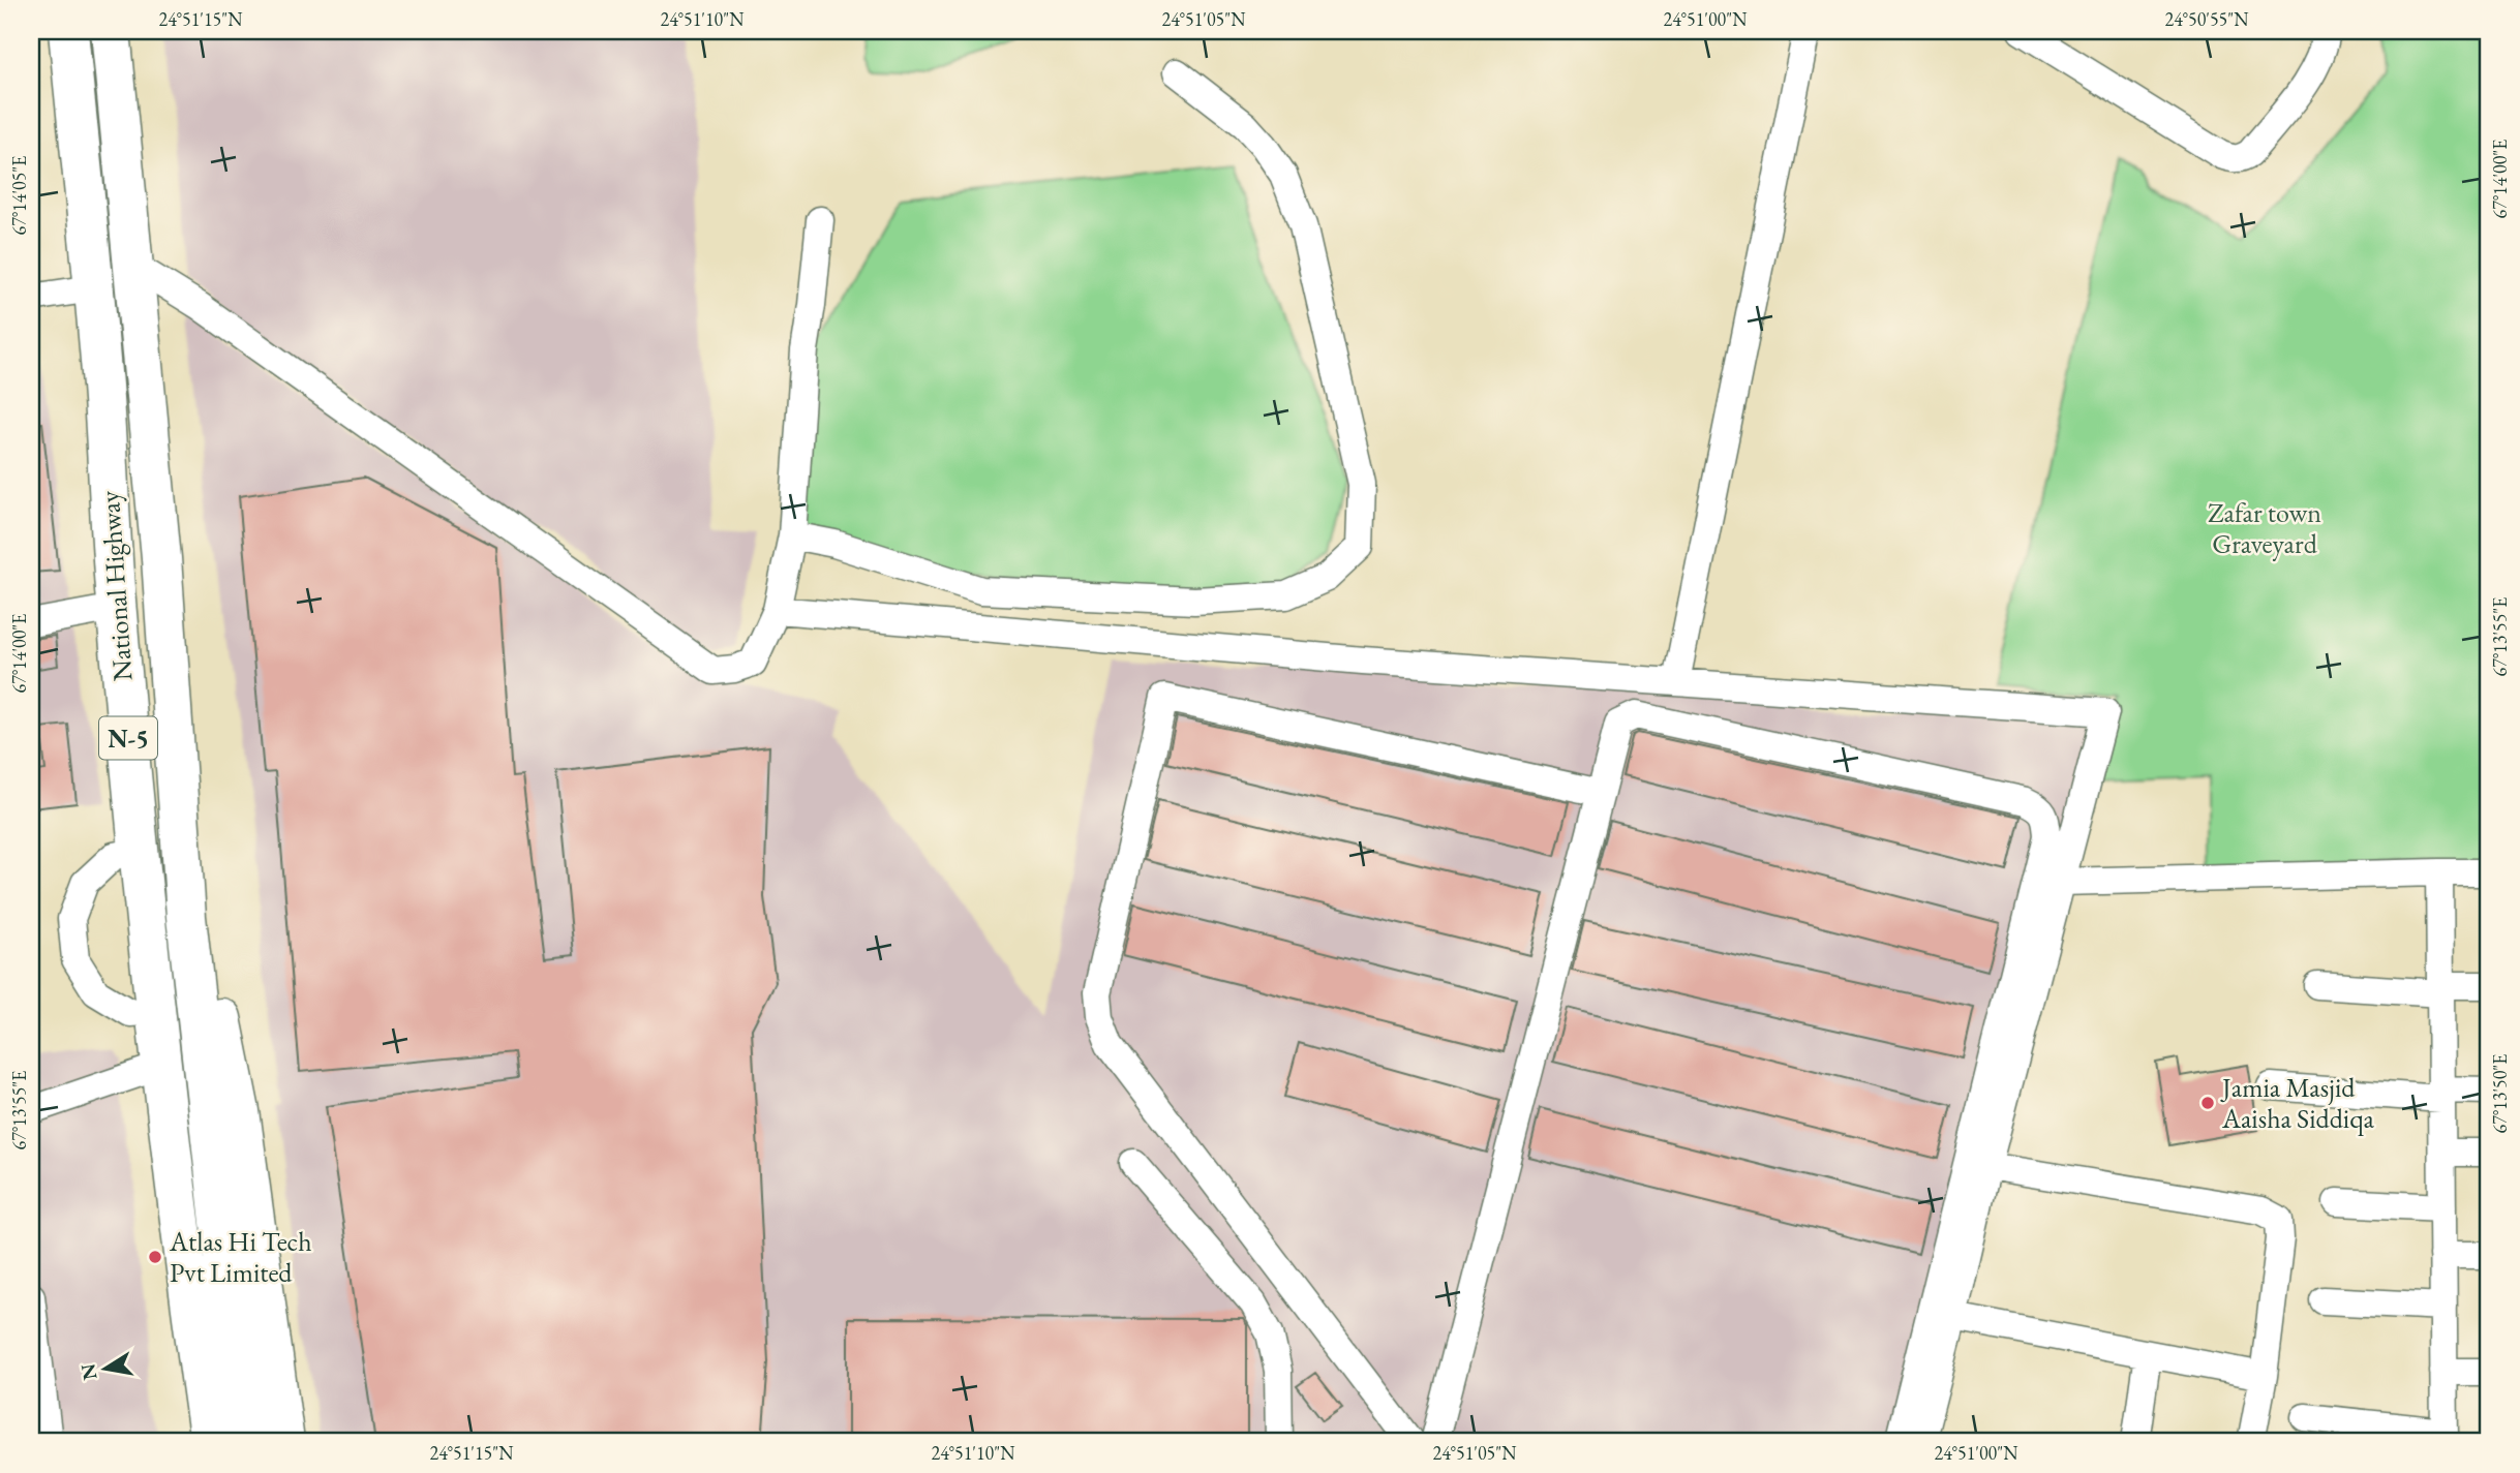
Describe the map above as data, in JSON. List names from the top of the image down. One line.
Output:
{"streets":{"highway":["National Highway","N-5"]},"parks":["Zafar town Graveyard"],"places":["Jamia Masjid Aaisha Siddiqa","Atlas Hi Tech Pvt Limited"],"north":"left","coordinates":["24°51'15\"N","24°51'10\"N","24°51'05\"N","24°51'00\"N","24°50'55\"N","67°14'00\"E","67°14'05\"E","67°13'55\"E","67°13'50\"E"]}
